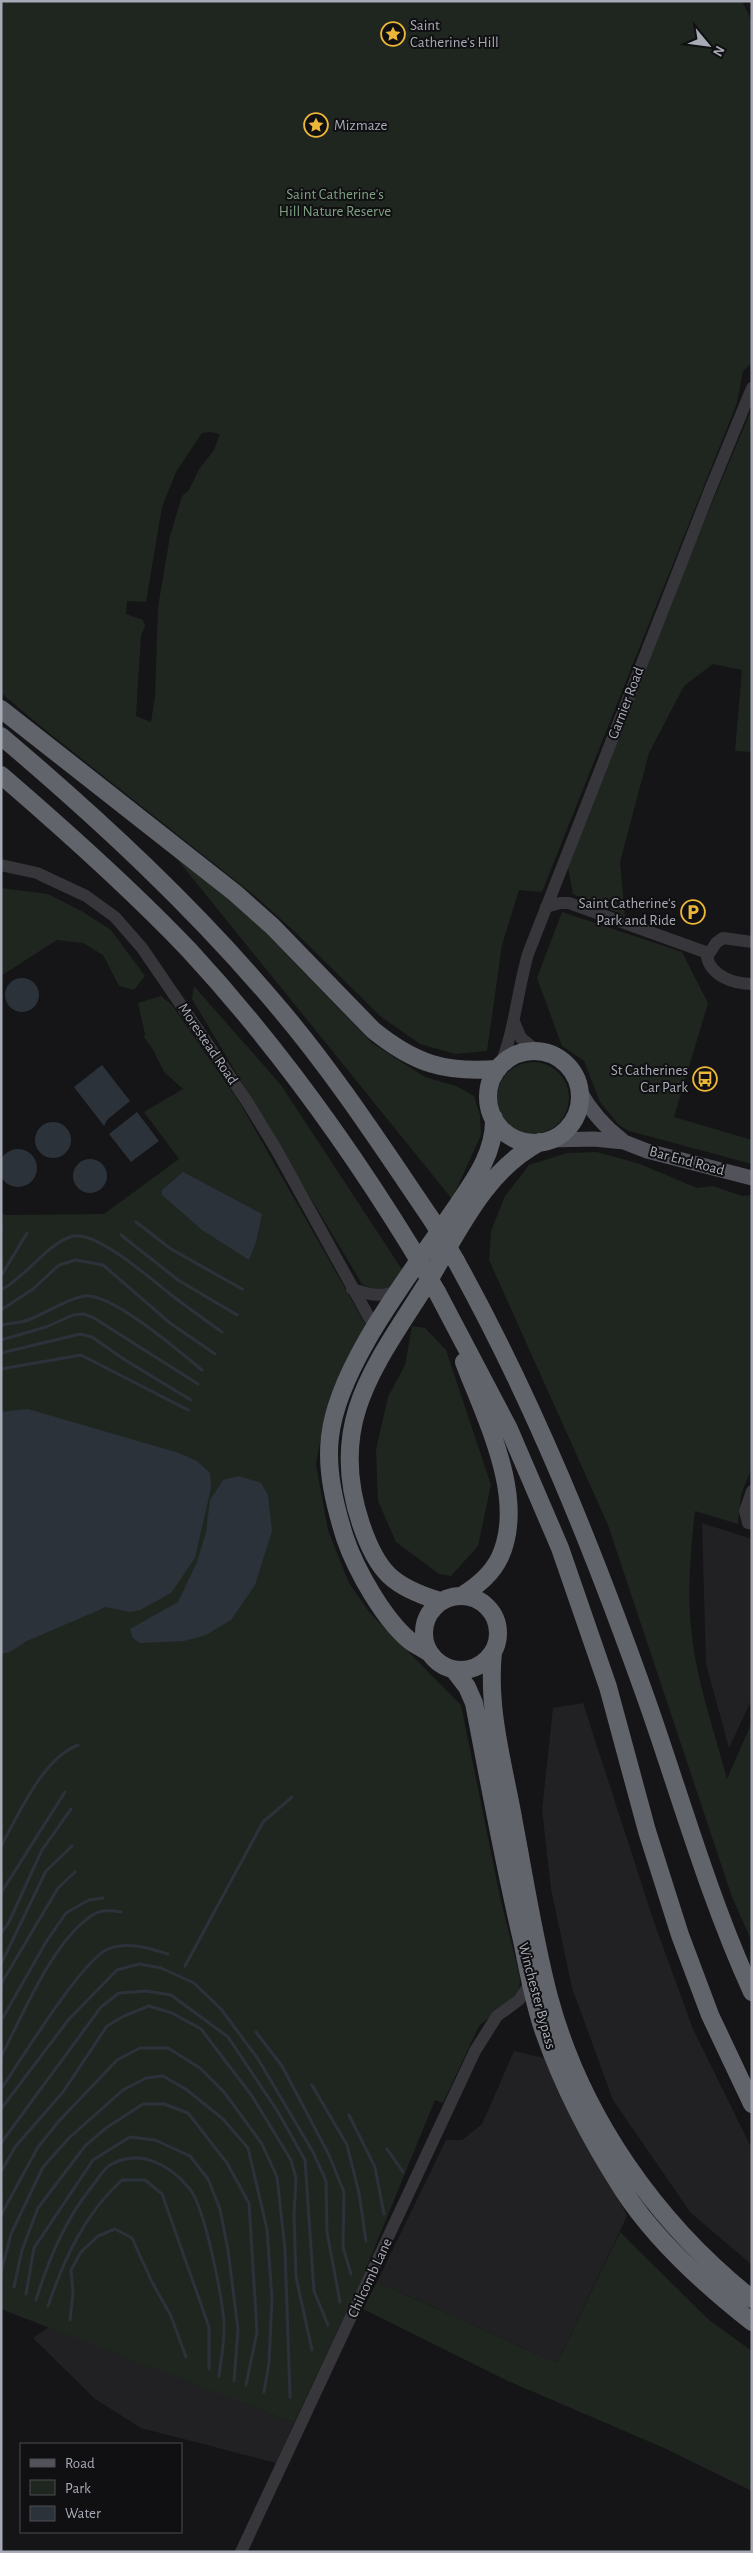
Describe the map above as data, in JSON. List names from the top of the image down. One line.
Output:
{"streets":{"highway":["Winchester Bypass"],"main road":["Bar End Road"],"street":["Garnier Road","Morestead Road","Chilcomb Lane"]},"crossings":[["Garnier Road","Bar End Road"],["Winchester Bypass","Chilcomb Lane"]],"parks":["Saint Catherine's Hill Nature Reserve"],"places":{"place":["Saint Catherine's Hill","Mizmaze"],"parking":["Saint Catherine's Park and Ride"],"bus stop":["St Catherines Car Park"]},"legend":["Road","Park","Water"],"north":"bottom right"}
